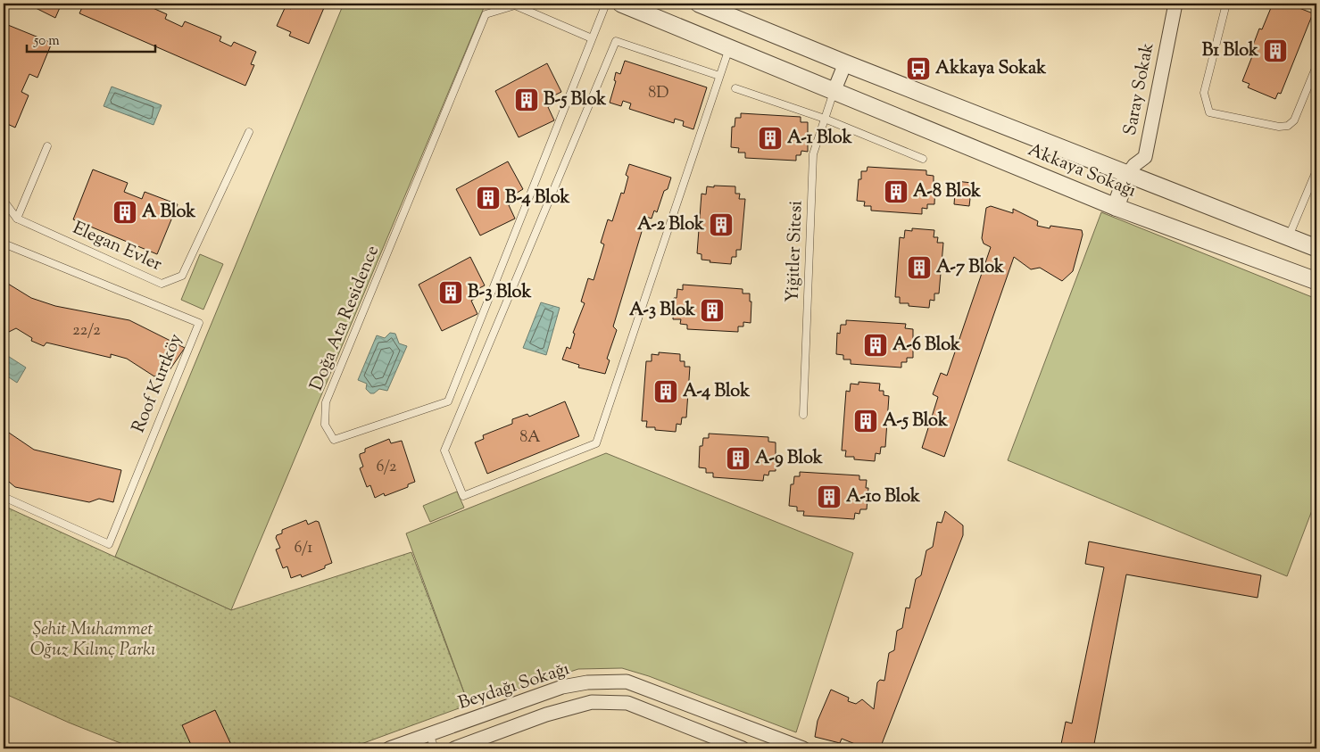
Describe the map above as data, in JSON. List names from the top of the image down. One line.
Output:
{"streets":{"street":["Saray Sokak","Akkaya Sokağı","Beydağı Sokağı"],"lane":["Elegan Evler","Yiğitler Sitesi","Doğa Ata Residence","Roof Kurtköy"]},"crossings":[["Saray Sokak","Akkaya Sokağı"],["Akkaya Sokağı","Yiğitler Sitesi"]],"parks":["Şehit Muhammet Oğuz Kılınç Parkı"],"places":{"building":["B1 Blok","B-5 Blok","A-1 Blok","A-8 Blok","B-4 Blok","A Blok","A-2 Blok","A-7 Blok","B-3 Blok","A-3 Blok","A-6 Blok","A-4 Blok","A-5 Blok","A-9 Blok","A-10 Blok"],"bus stop":["Akkaya Sokak"]},"house_numbers":["8D","22/2","8A","6/2","6/1"],"scale_bar":"50 m"}
